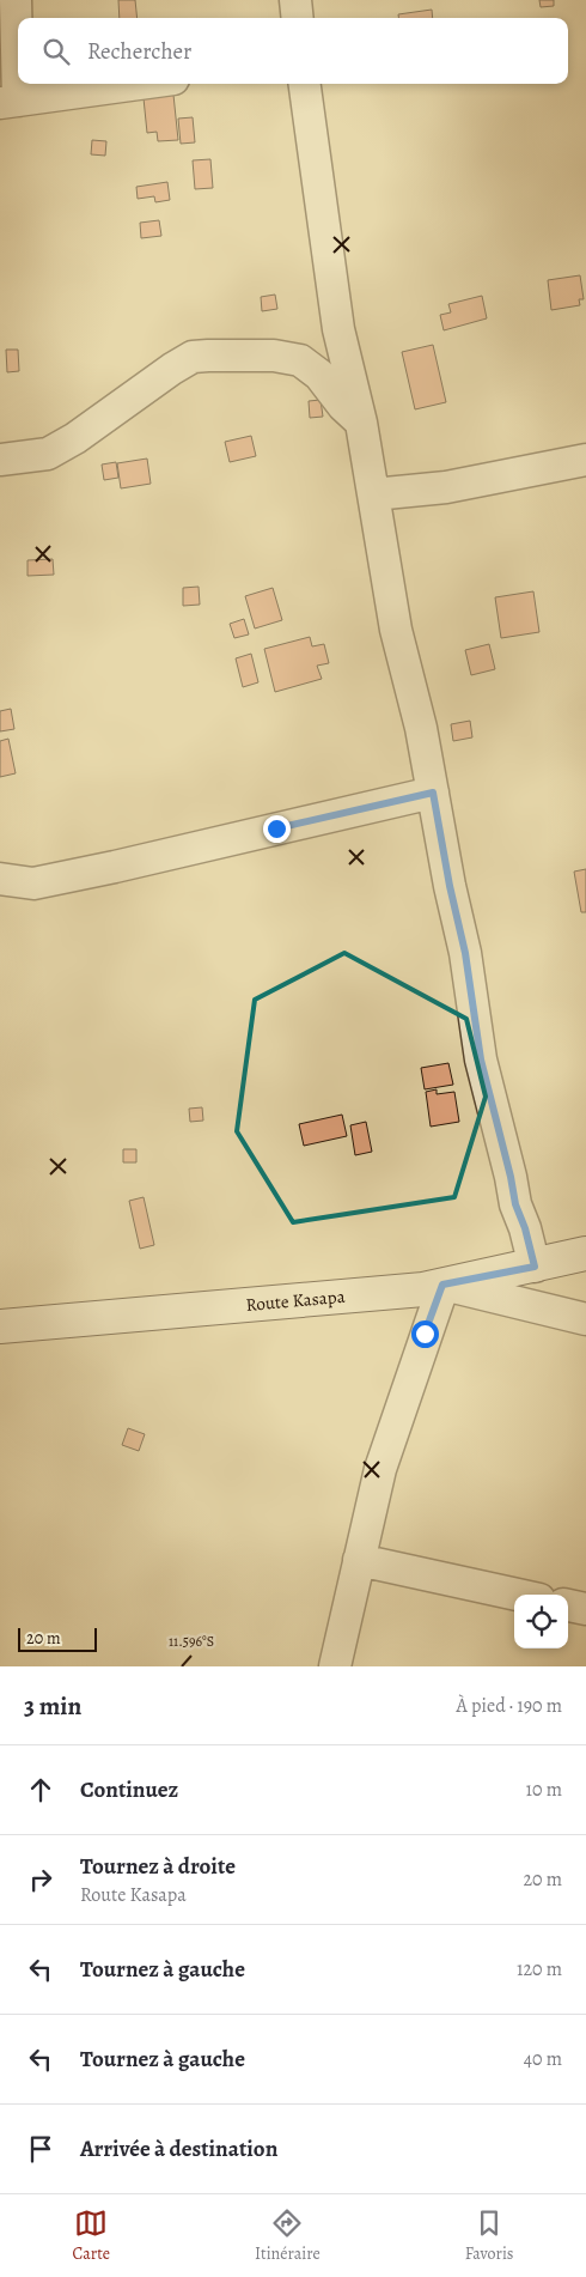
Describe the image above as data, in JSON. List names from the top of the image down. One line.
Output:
{"streets":{"main road":["Route Kasapa"]},"scale_bar":"20 m","page":{"search":"Rechercher","scale":"20 m","heading":["3 min","À pied · 190 m"],"list":[["Continuez","10 m"],["Tournez à droite","Route Kasapa","20 m"],["Tournez à gauche","120 m"],["Tournez à gauche","40 m"],"Arrivée à destination"],"nav":["Carte","Itinéraire","Favoris"]},"coordinates":["11.596°S"]}
